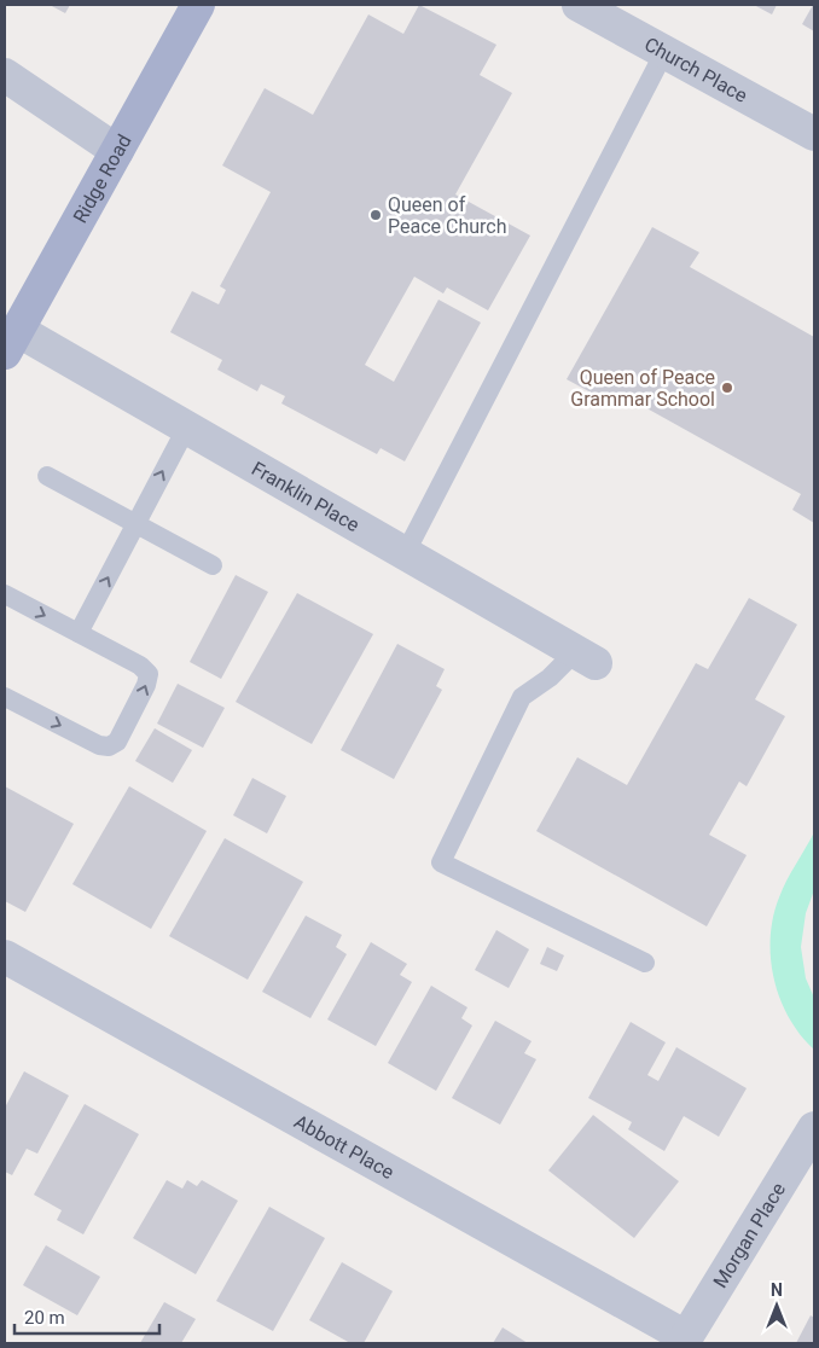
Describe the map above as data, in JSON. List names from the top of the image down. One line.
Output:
{"streets":{"main road":["Ridge Road"],"street":["Church Place","Franklin Place","Abbott Place","Morgan Place"]},"crossings":[["Ridge Road","Franklin Place"],["Abbott Place","Morgan Place"]],"places":["Queen of Peace Church","Queen of Peace Grammar School"],"scale_bar":"20 m","north":"top"}
